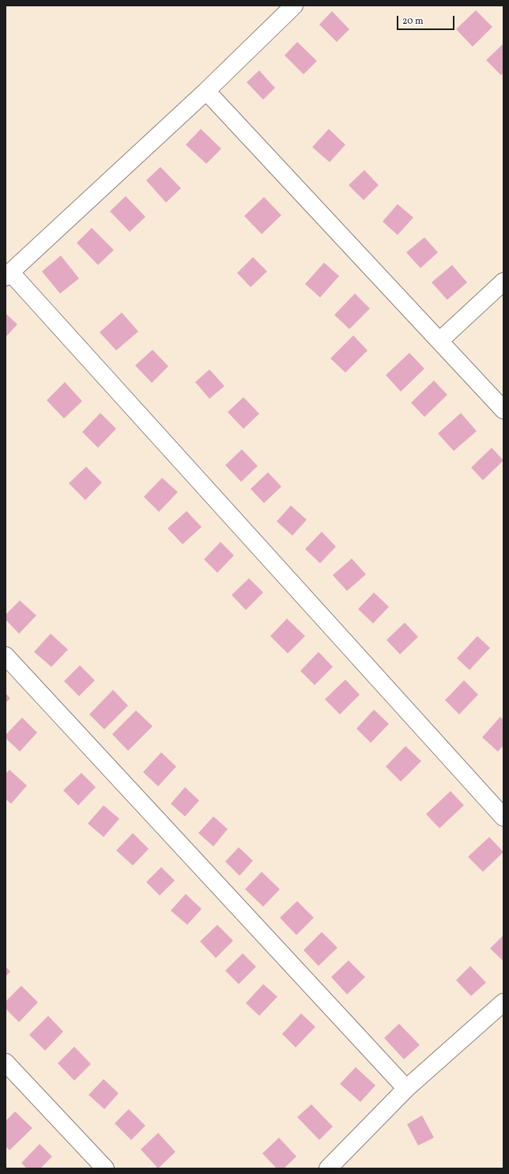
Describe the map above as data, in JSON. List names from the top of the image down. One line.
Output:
{"scale_bar":"20 m"}
